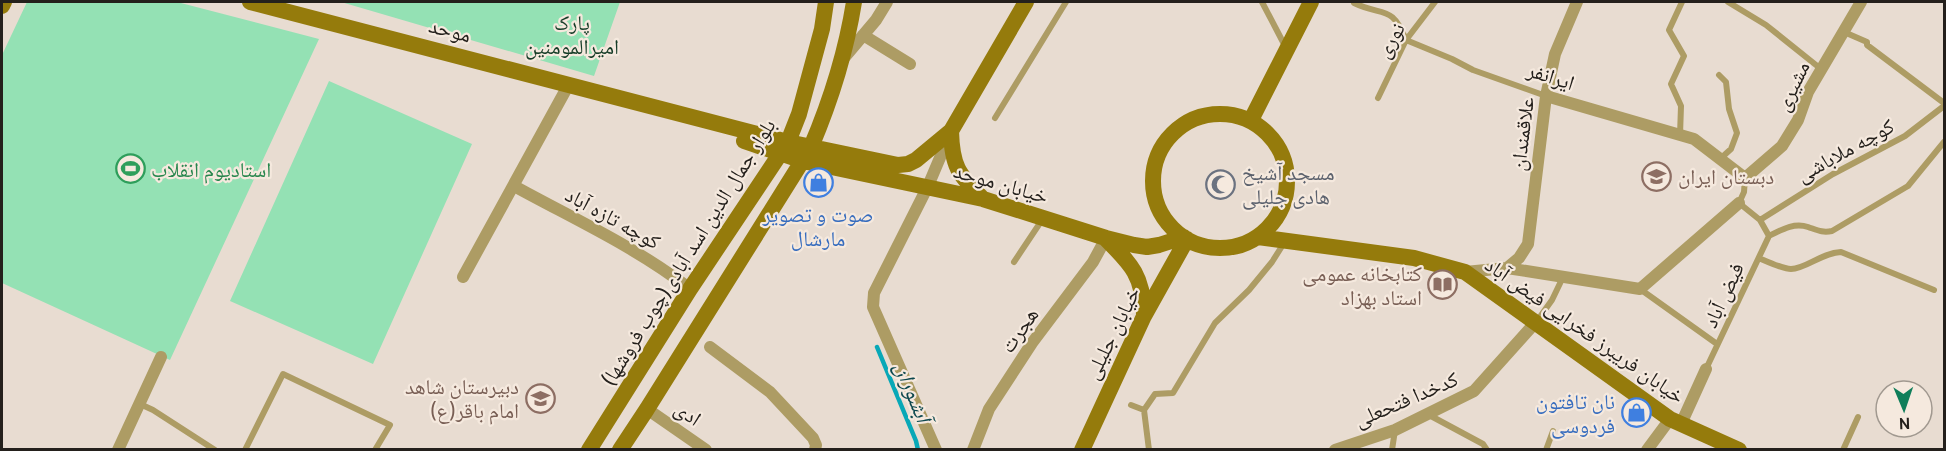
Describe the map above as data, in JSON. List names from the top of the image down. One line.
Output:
{"streets":{"main road":["موحد","خیابان موحد","بلوار جمال الدین اسد آبادی(چوب فروشها)","خیابان فریبرز فخرایی فیض آباد","خیابان جلیلی"],"street":["ایرانفر","مشیری","علاقمندان","کوچه تازه آباد","هجرت","کدخدا فتحعلی","ادی"],"lane":["نوری","کوچه ملاباشی","فیض آباد"]},"crossings":[["موحد","خیابان موحد"],["موحد","بلوار جمال الدین اسد آبادی(چوب فروشها)"],["نوری","ایرانفر"],["ایرانفر","مشیری"],["ایرانفر","علاقمندان"],["خیابان موحد","هجرت"],["خیابان موحد","خیابان فریبرز فخرایی فیض آباد"],["خیابان موحد","خیابان جلیلی"],["کوچه تازه آباد","بلوار جمال الدین اسد آبادی(چوب فروشها)"],["خیابان فریبرز فخرایی فیض آباد","خیابان جلیلی"],["خیابان فریبرز فخرایی فیض آباد","کدخدا فتحعلی"]],"water":["آبشوران"],"parks":["پارک امیرالمومنین"],"places":{"sports":["استادیوم انقلاب"],"school or university":["دبستان ایران","دبیرستان شاهد امام باقر(ع)"],"shop":["صوت و تصویر مارشال","نان تافتون فردوسی"],"mosque":["مسجد آشیخ هادی جلیلی"],"library":["کتابخانه عمومی استاد بهزاد"]},"north":"bottom"}
